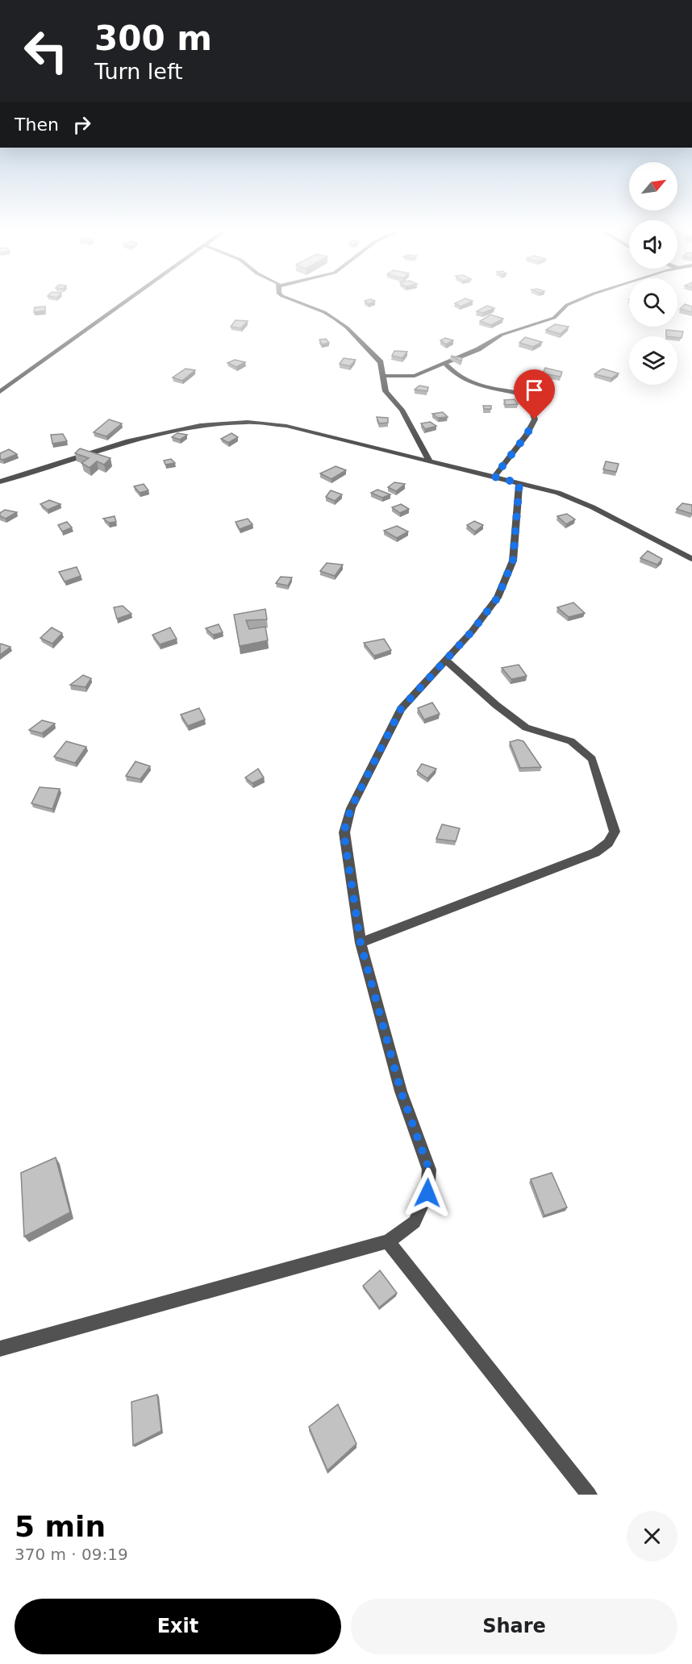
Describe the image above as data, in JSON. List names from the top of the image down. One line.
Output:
{"north":"top right","page":{"turn":["300 m","Turn left"],"then":"Then","heading":["5 min","370 m · 09:19"],"buttons":["Exit","Share"]}}
